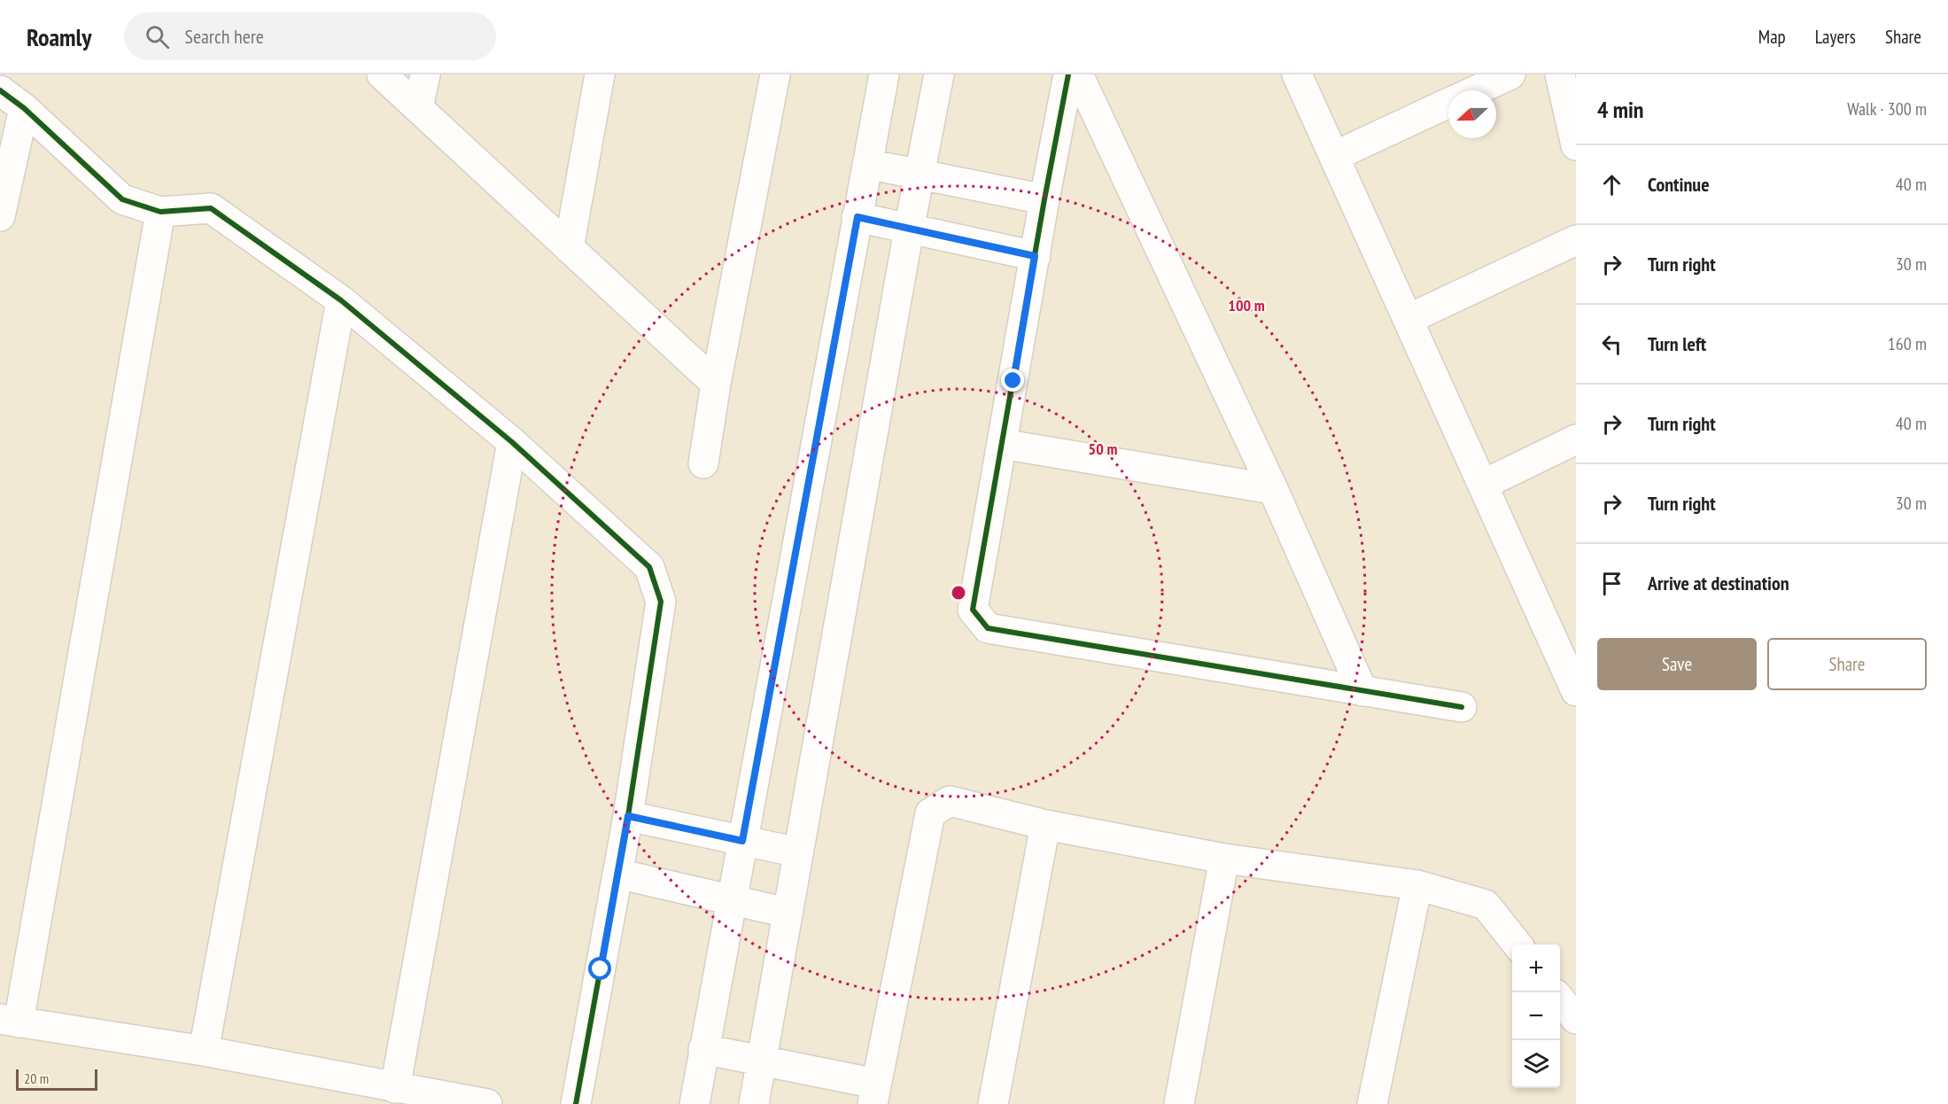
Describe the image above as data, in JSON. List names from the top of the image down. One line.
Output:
{"scale_bar":"20 m","north":"left","page":{"header":"Roamly","search":"Search here","nav":["Map","Layers","Share"],"heading":["4 min","Walk · 300 m"],"list":[["Continue","40 m"],["Turn right","30 m"],["Turn left","160 m"],["Turn right","40 m"],["Turn right","30 m"],"Arrive at destination"],"buttons":["Save","Share"],"map_buttons":["+","−"],"scale":"20 m"},"rings":["100 m","50 m"]}
